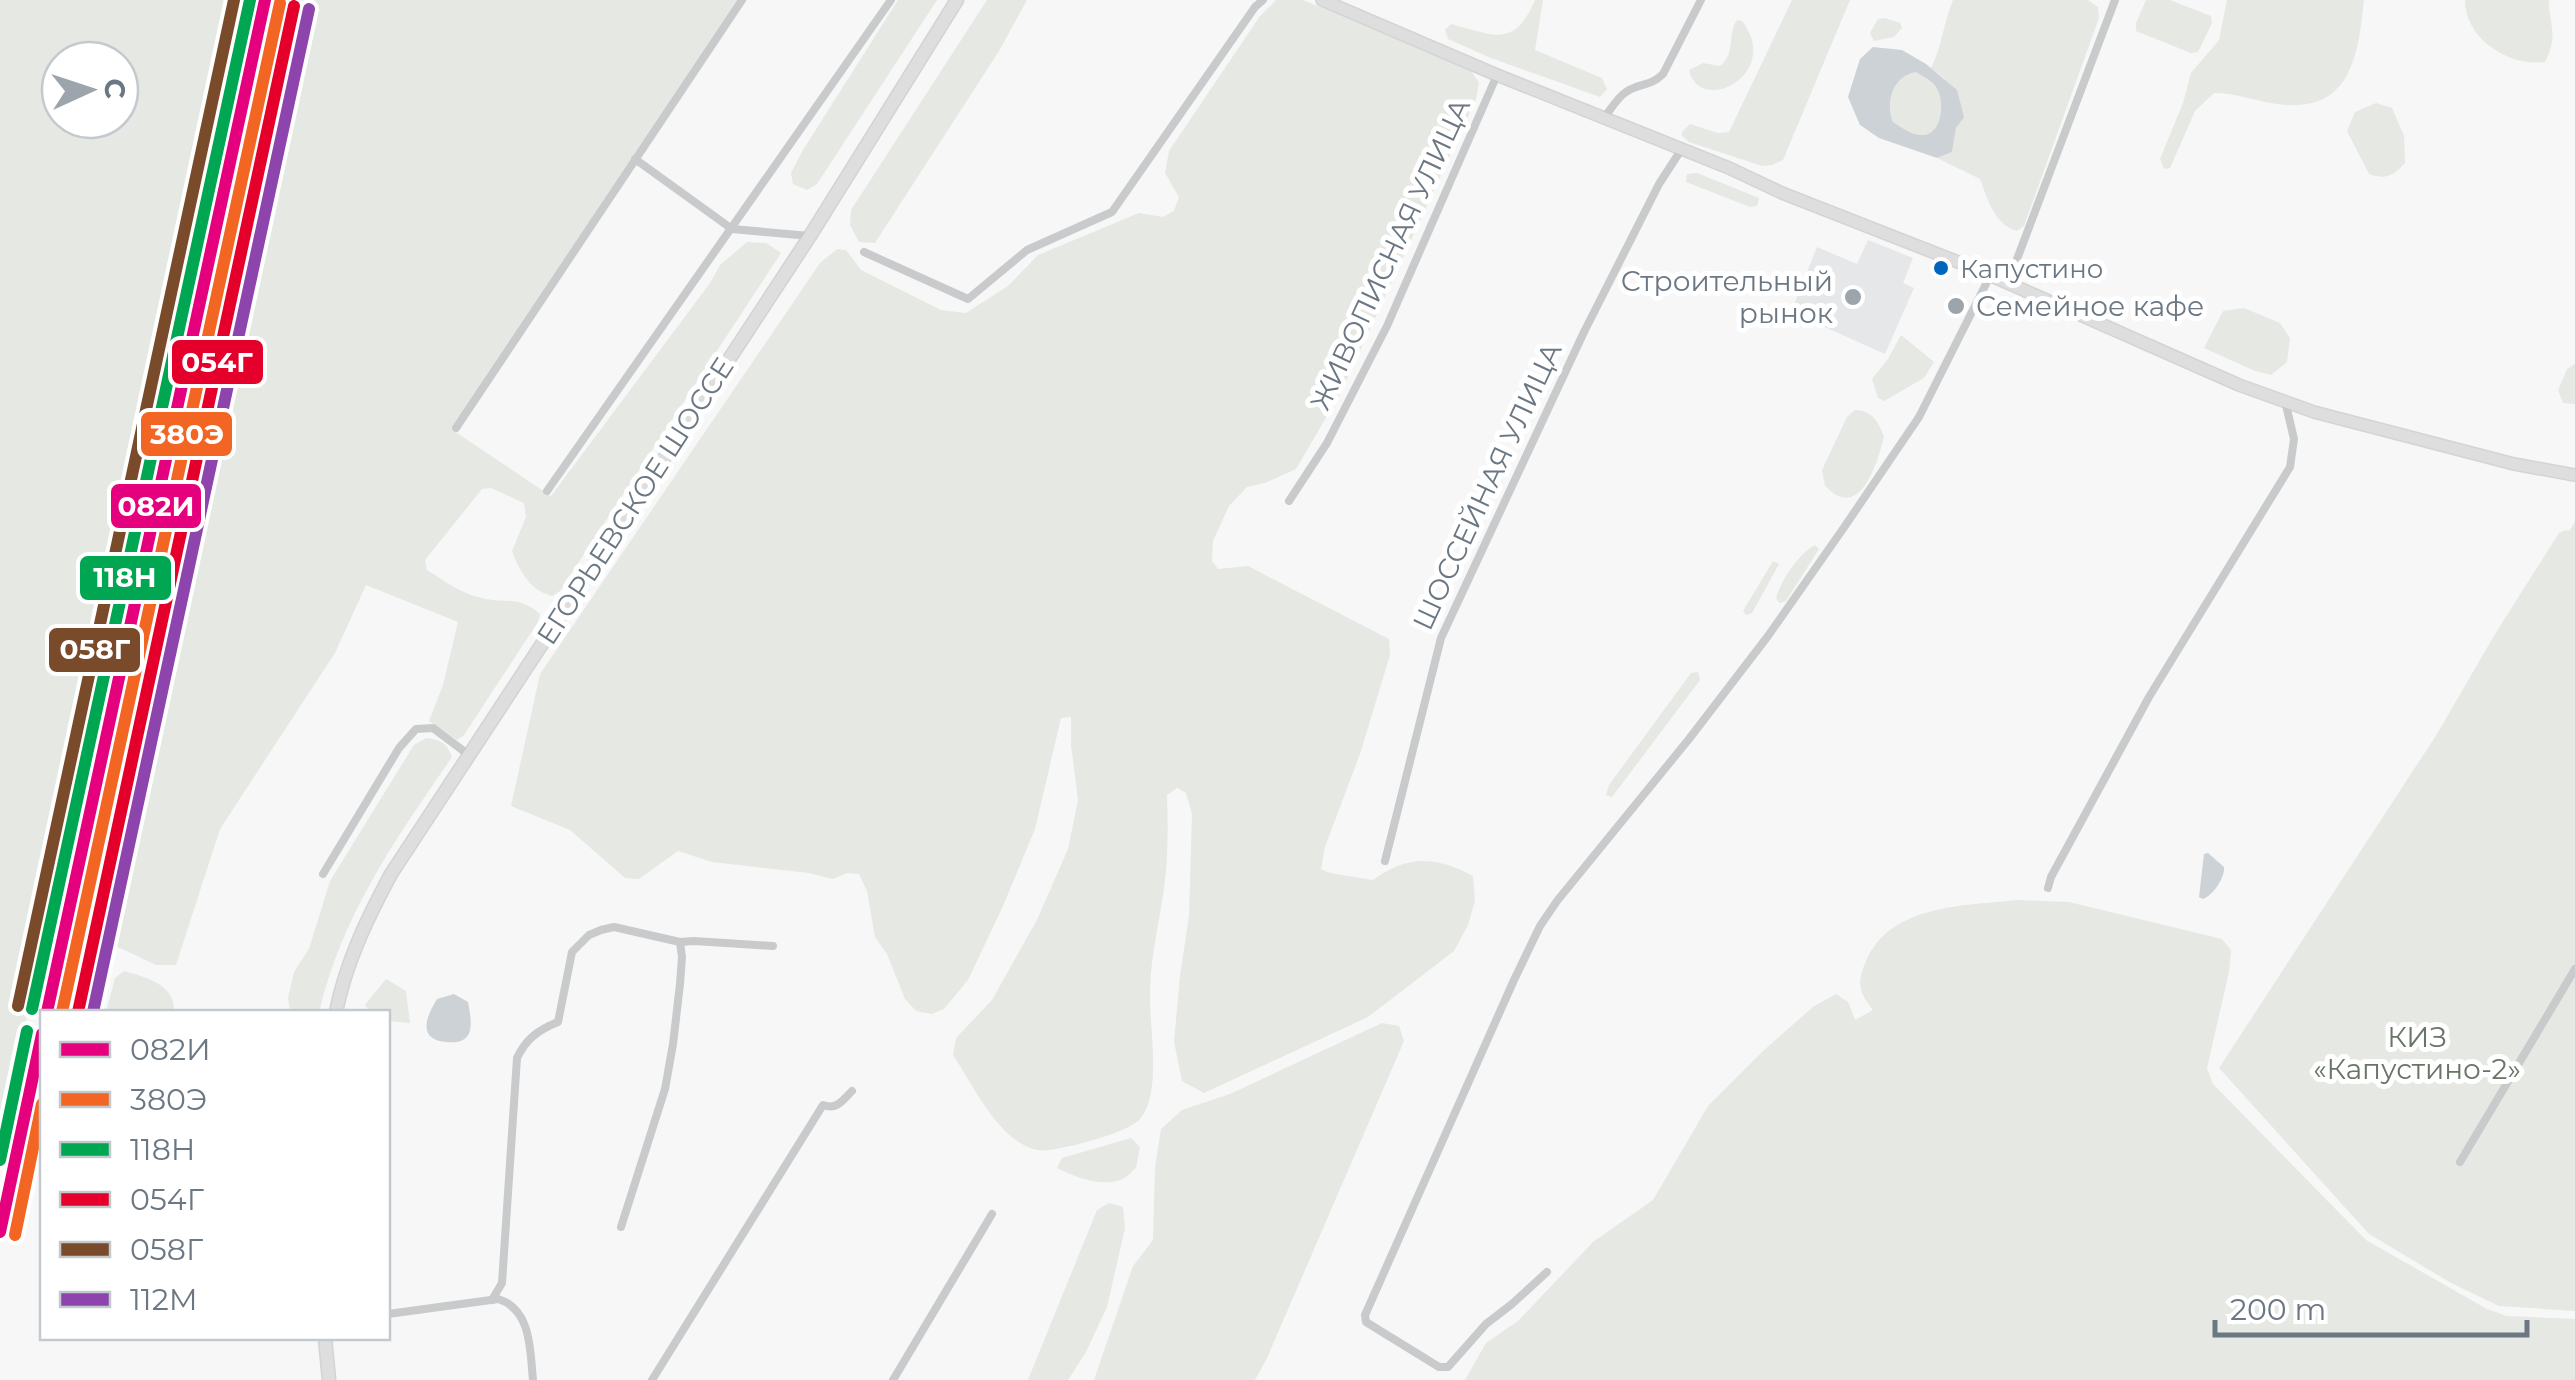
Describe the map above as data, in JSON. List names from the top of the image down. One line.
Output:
{"streets":{"main road":["ЕГОРЬЕВСКОЕ ШОССЕ"],"street":["ЖИВОПИСНАЯ УЛИЦА","ШОССЕЙНАЯ УЛИЦА"]},"parks":["КИЗ «Капустино-2»"],"places":["Капустино","Строительный рынок","Семейное кафе"],"lines":["transit line 082И","transit line 118Н","transit line 058Г","transit line 380Э","transit line 054Г","transit line 112М"],"legend":["082И","380Э","118Н","054Г","058Г","112М"],"scale_bar":"200 m","north":"right"}
